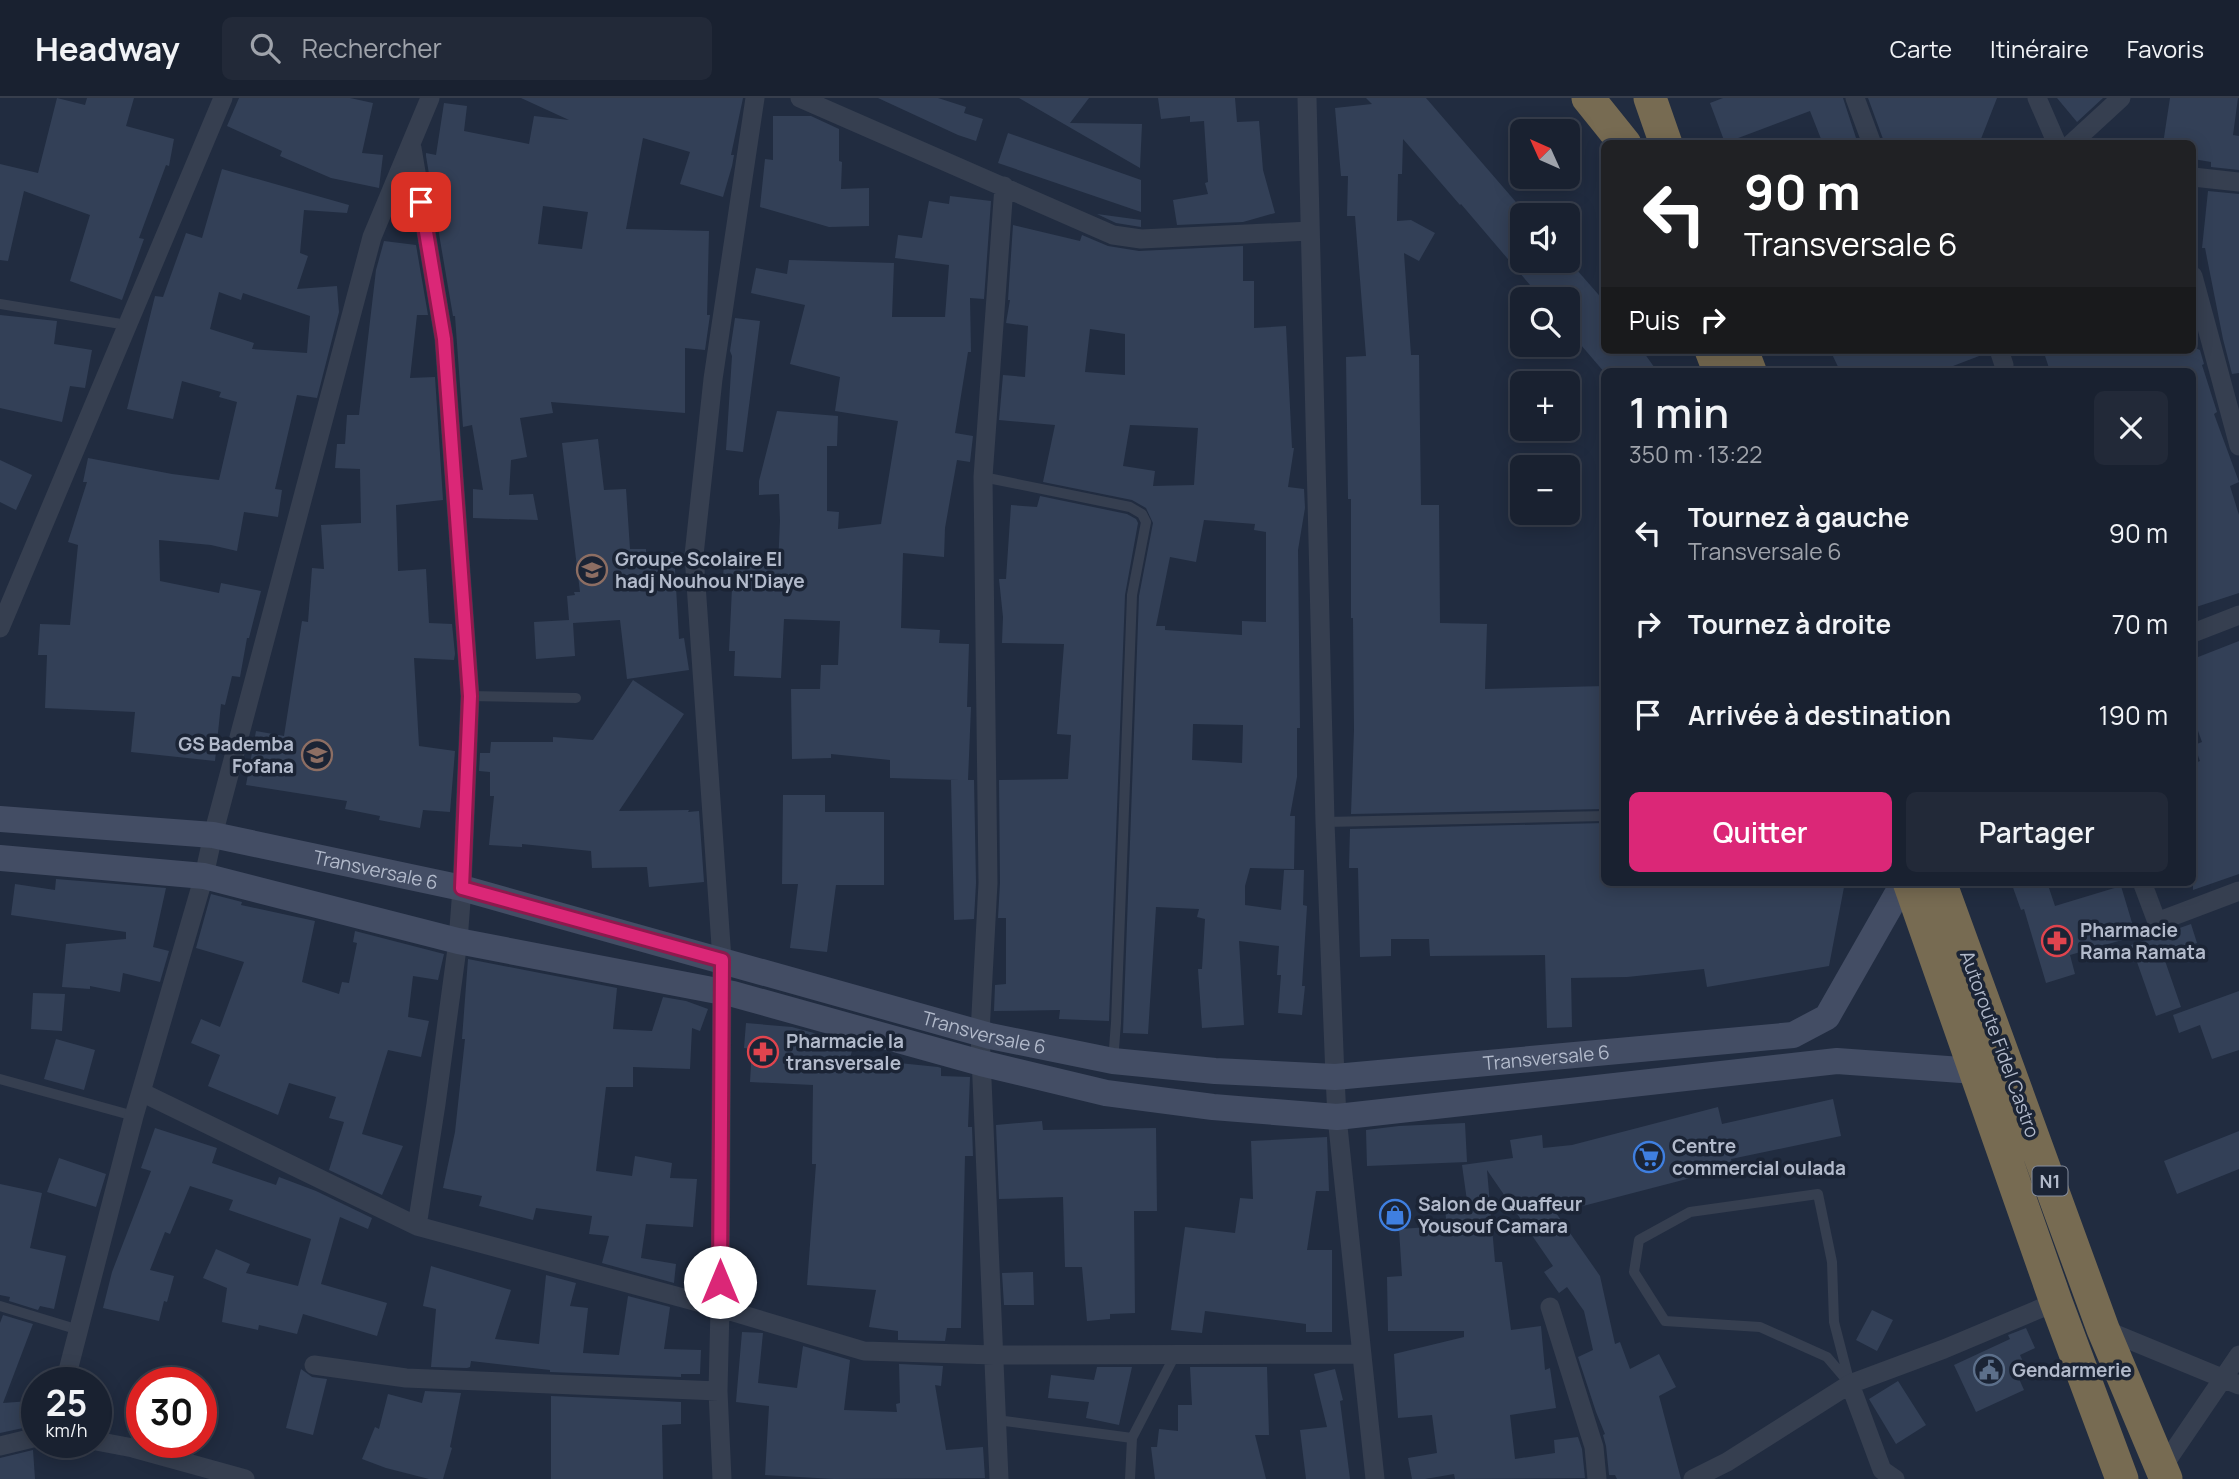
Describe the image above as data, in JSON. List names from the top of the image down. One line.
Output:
{"streets":{"highway":["Autoroute Fidel Castro","N1"],"main road":["Transversale 6"]},"crossings":[["Transversale 6","Autoroute Fidel Castro"]],"places":{"school or university":["Groupe Scolaire El hadj Nouhou N'Diaye","GS Bademba Fofana"],"pharmacy":["Pharmacie Rama Ramata","Pharmacie la transversale"],"supermarket":["Centre commercial oulada"],"shop":["Salon de Quaffeur Yousouf Camara"],"public building":["Gendarmerie"]},"north":"top left","page":{"header":"Headway","search":"Rechercher","nav":["Carte","Itinéraire","Favoris"],"map_buttons":["+","−"],"turn":["90 m","Transversale 6"],"then":"Puis","heading":["1 min","350 m · 13:22"],"list":[{"name":"Tournez à gauche","note":"Transversale 6","value":"90 m"},{"name":"Tournez à droite","value":"70 m"},{"name":"Arrivée à destination","value":"190 m"}],"buttons":["Quitter","Partager"],"speed":"25 km/h","limit":"30"}}
